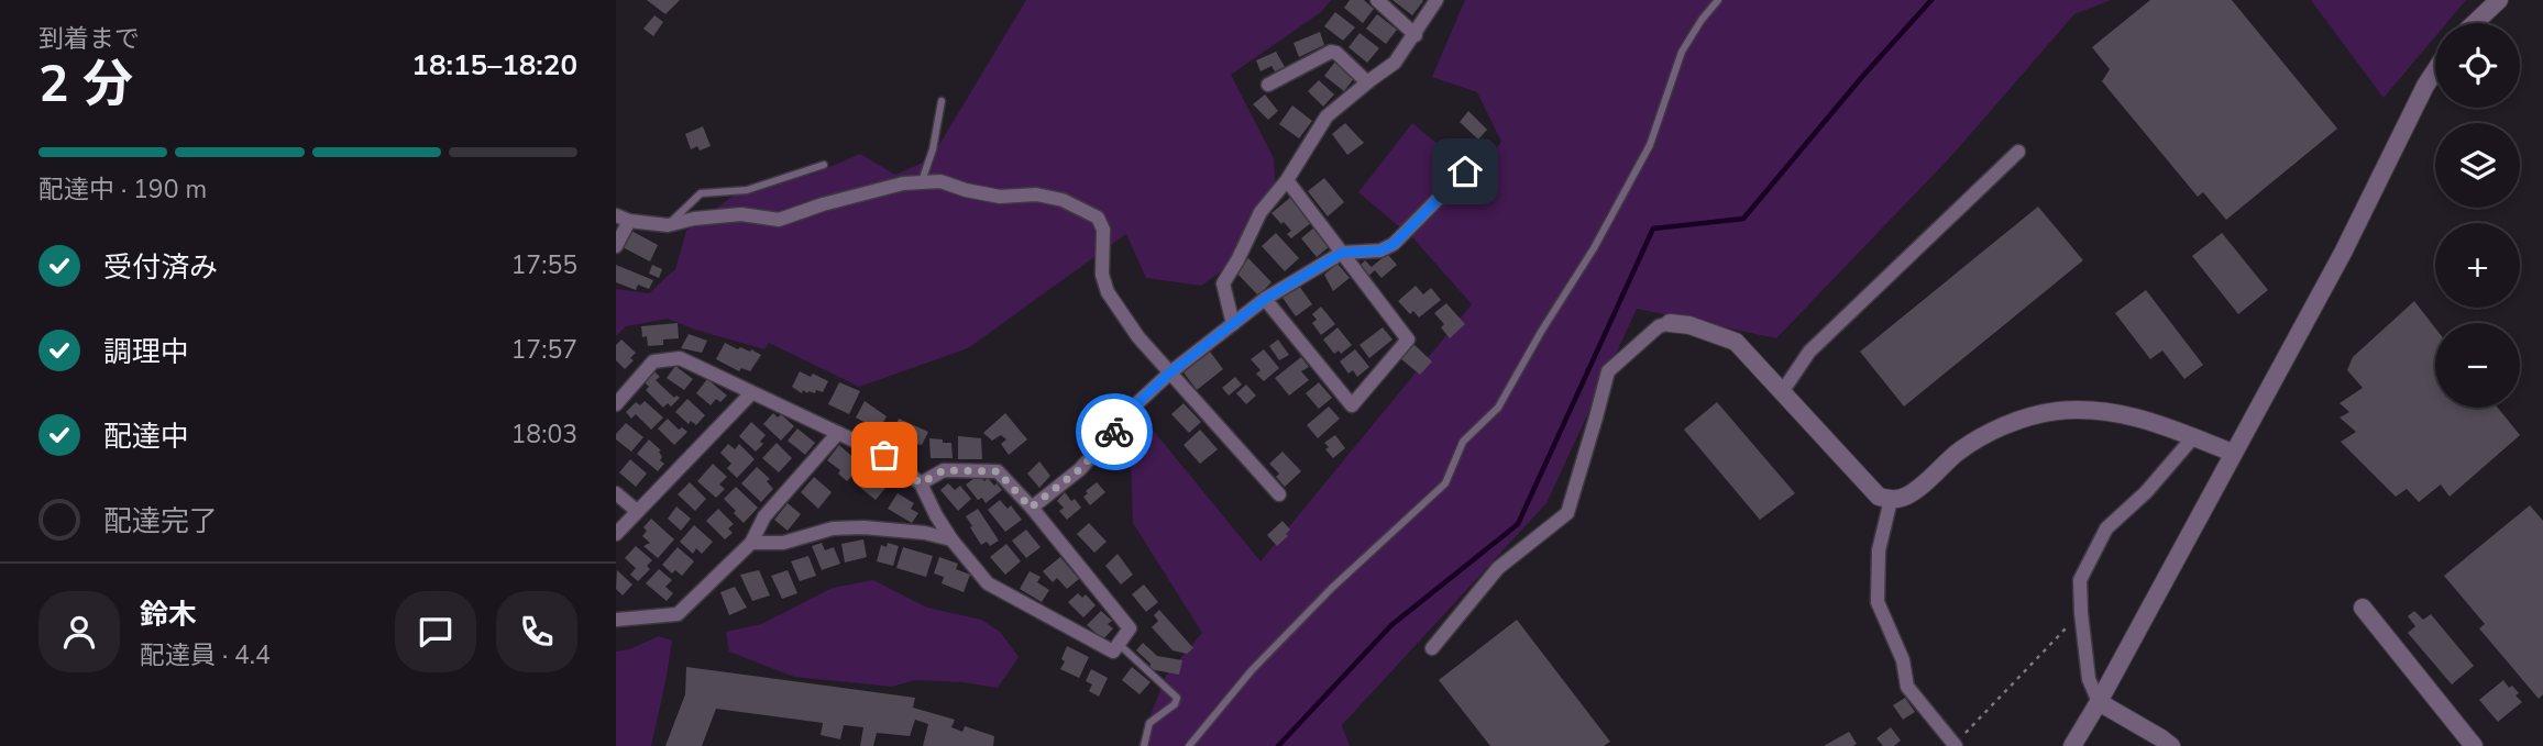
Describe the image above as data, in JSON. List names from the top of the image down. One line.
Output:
{"page":{"heading":["2 分","到着まで","18:15–18:20"],"panel":["鈴木","配達員 · 4.4"],"map_buttons":["+","−"],"bar":"配達中 · 190 m","list":[["受付済み","17:55"],["調理中","17:57"],["配達中","18:03"],"配達完了"]}}
